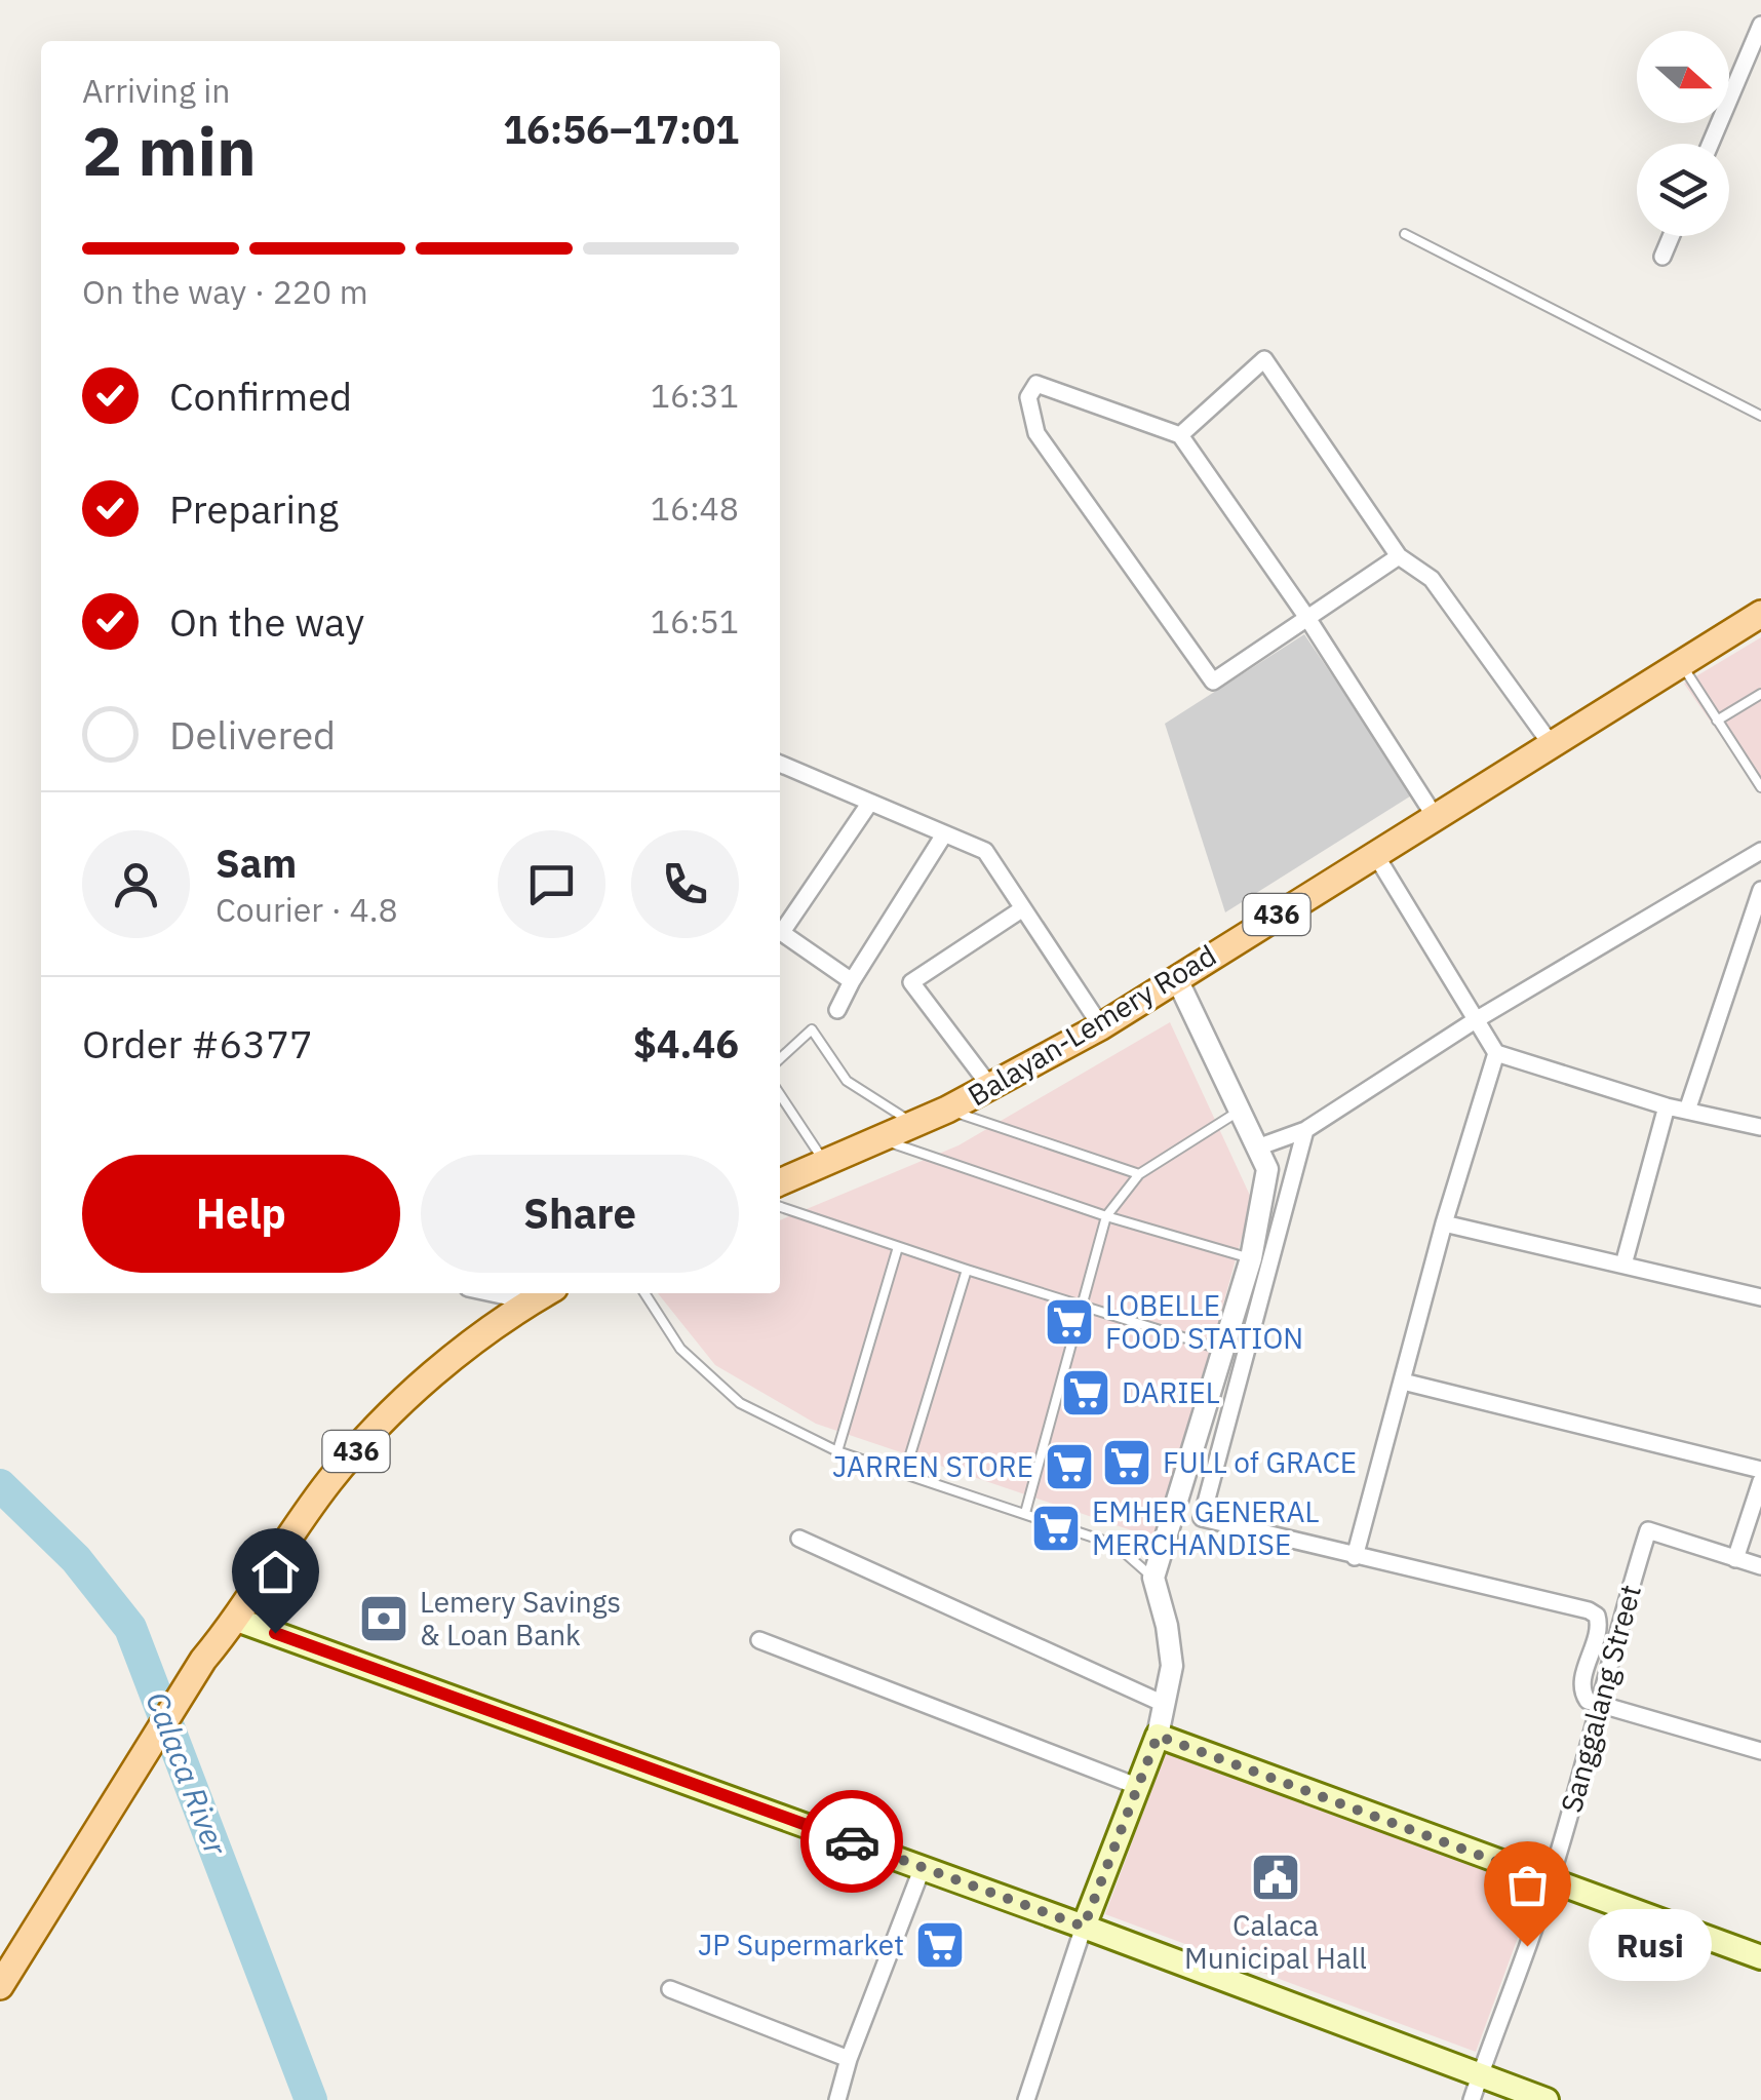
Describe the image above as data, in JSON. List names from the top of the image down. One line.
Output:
{"streets":{"main road":["436","Balayan-Lemery Road"],"street":["Sanggalang Street"]},"water":["Calaca River"],"places":{"supermarket":["LOBELLE FOOD STATION","DARIEL","FULL of GRACE","JARREN STORE","EMHER GENERAL MERCHANDISE","JP Supermarket"],"bank":["Lemery Savings & Loan Bank"],"public building":["Calaca Municipal Hall"],"other":["Rusi"]},"north":"right","page":{"heading":["2 min","Arriving in","16:56–17:01"],"panel":["Sam","Courier · 4.8","Order #6377","$4.46"],"bar":"On the way · 220 m","list":[["Confirmed","16:31"],["Preparing","16:48"],["On the way","16:51"],"Delivered"],"buttons":["Help","Share"],"bubble":"Rusi"}}
